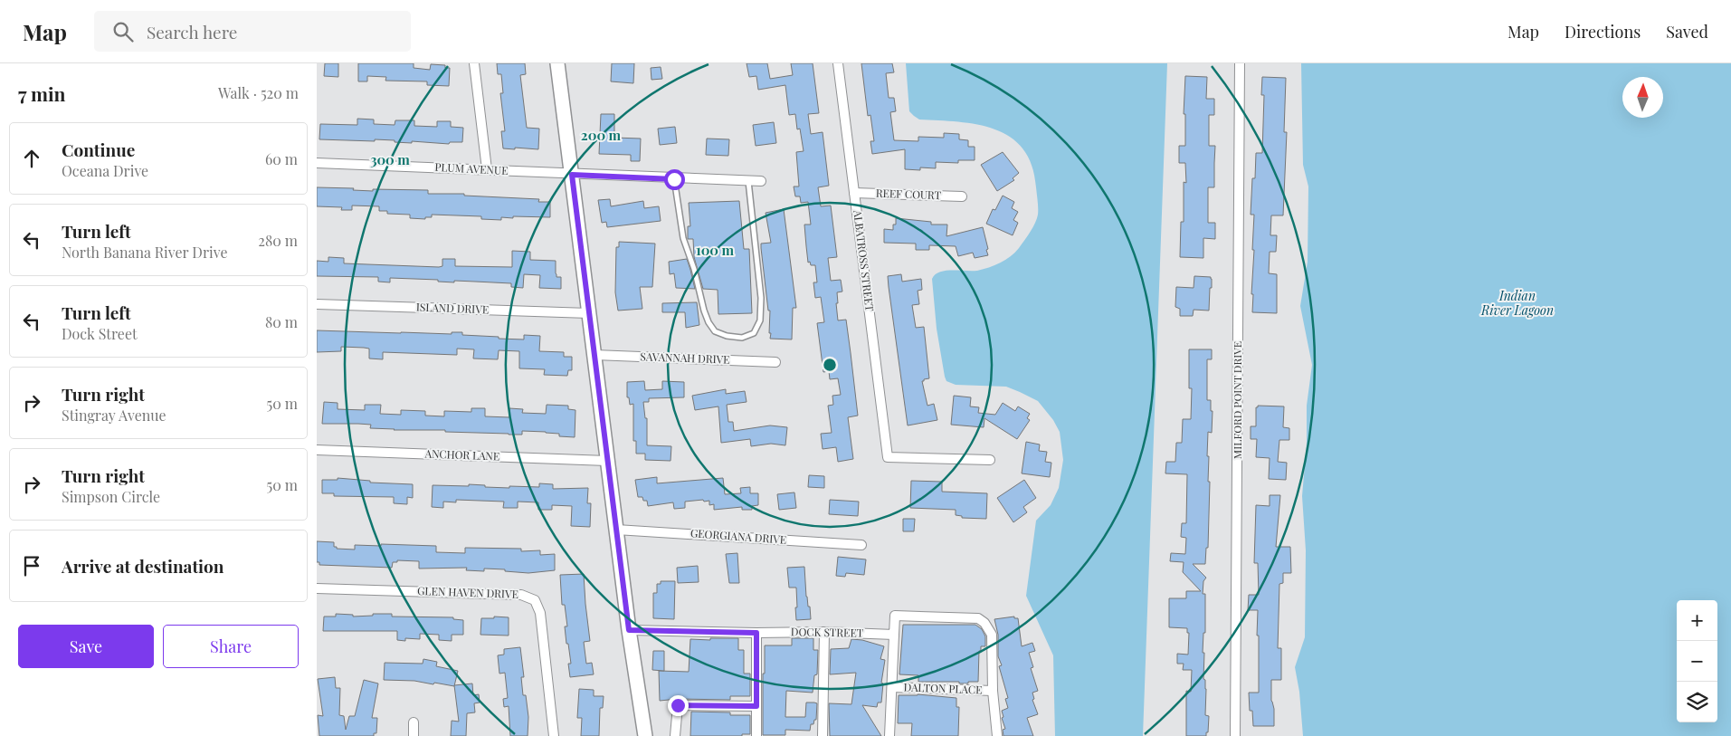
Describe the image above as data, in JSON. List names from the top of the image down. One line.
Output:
{"streets":{"street":["PLUM AVENUE","REEF COURT","ALBATROSS STREET","ISLAND DRIVE","SAVANNAH DRIVE","MILFORD POINT DRIVE","ANCHOR LANE","GEORGIANA DRIVE","GLEN HAVEN DRIVE","DOCK STREET","DALTON PLACE"]},"crossings":[["REEF COURT","ALBATROSS STREET"]],"water":["Indian River Lagoon"],"north":"top","page":{"header":"Map","search":"Search here","nav":["Map","Directions","Saved"],"heading":["7 min","Walk · 520 m"],"list":[["Continue","Oceana Drive","60 m"],["Turn left","North Banana River Drive","280 m"],["Turn left","Dock Street","80 m"],["Turn right","Stingray Avenue","50 m"],["Turn right","Simpson Circle","50 m"],"Arrive at destination"],"map_buttons":["+","−"],"buttons":["Save","Share"]},"rings":["200 m","300 m","100 m"]}
